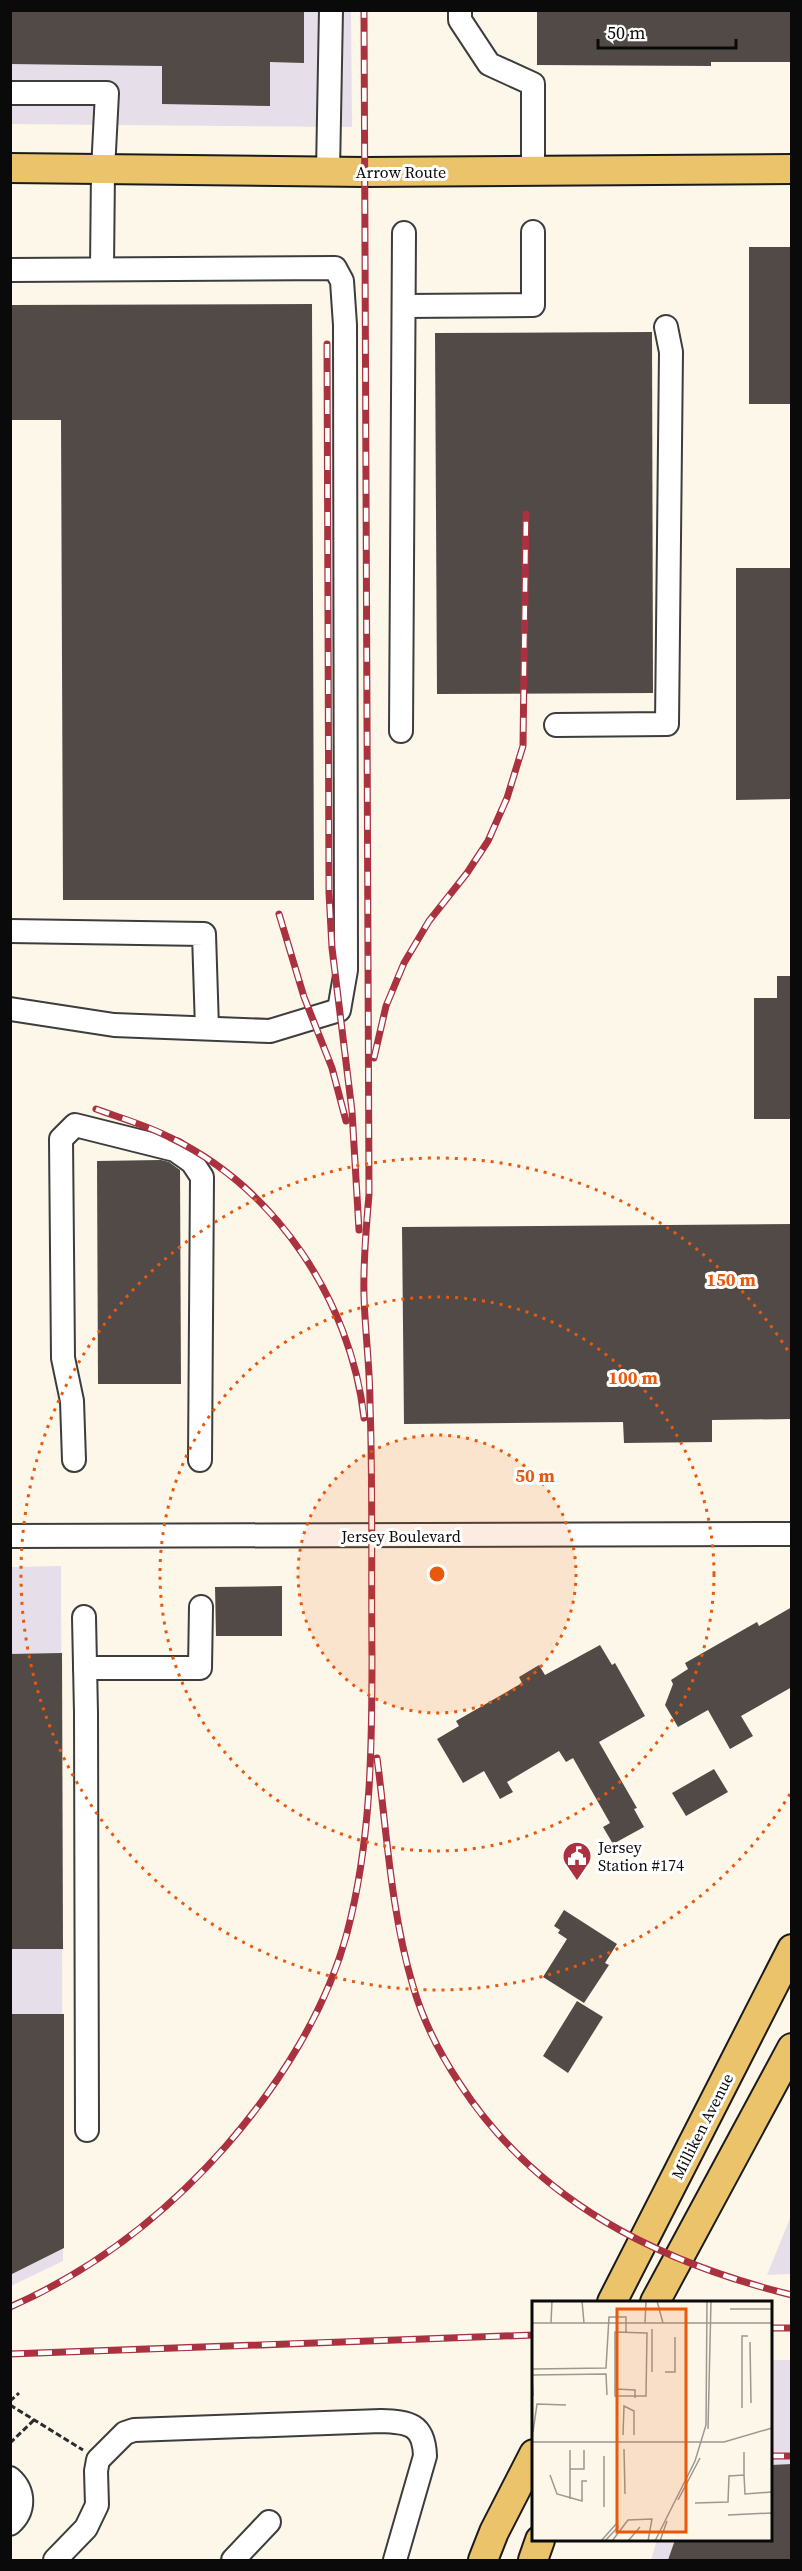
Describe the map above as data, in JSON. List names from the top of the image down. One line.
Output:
{"streets":{"main road":["Arrow Route","Milliken Avenue"],"street":["Jersey Boulevard"]},"places":{"public building":["Jersey Station #174"]},"scale_bar":"50 m","rings":["150 m","100 m","50 m"]}
